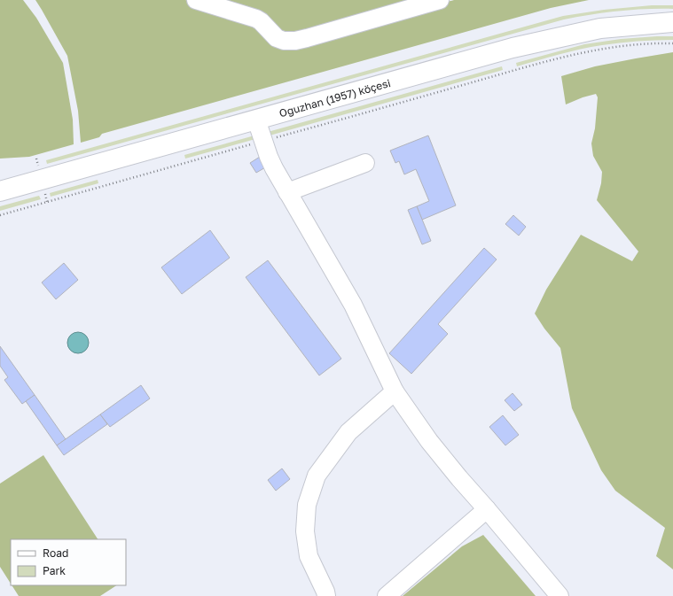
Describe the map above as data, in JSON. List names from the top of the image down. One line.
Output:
{"streets":{"main road":["Oguzhan (1957) köçesi"]},"legend":["Road","Park"]}
